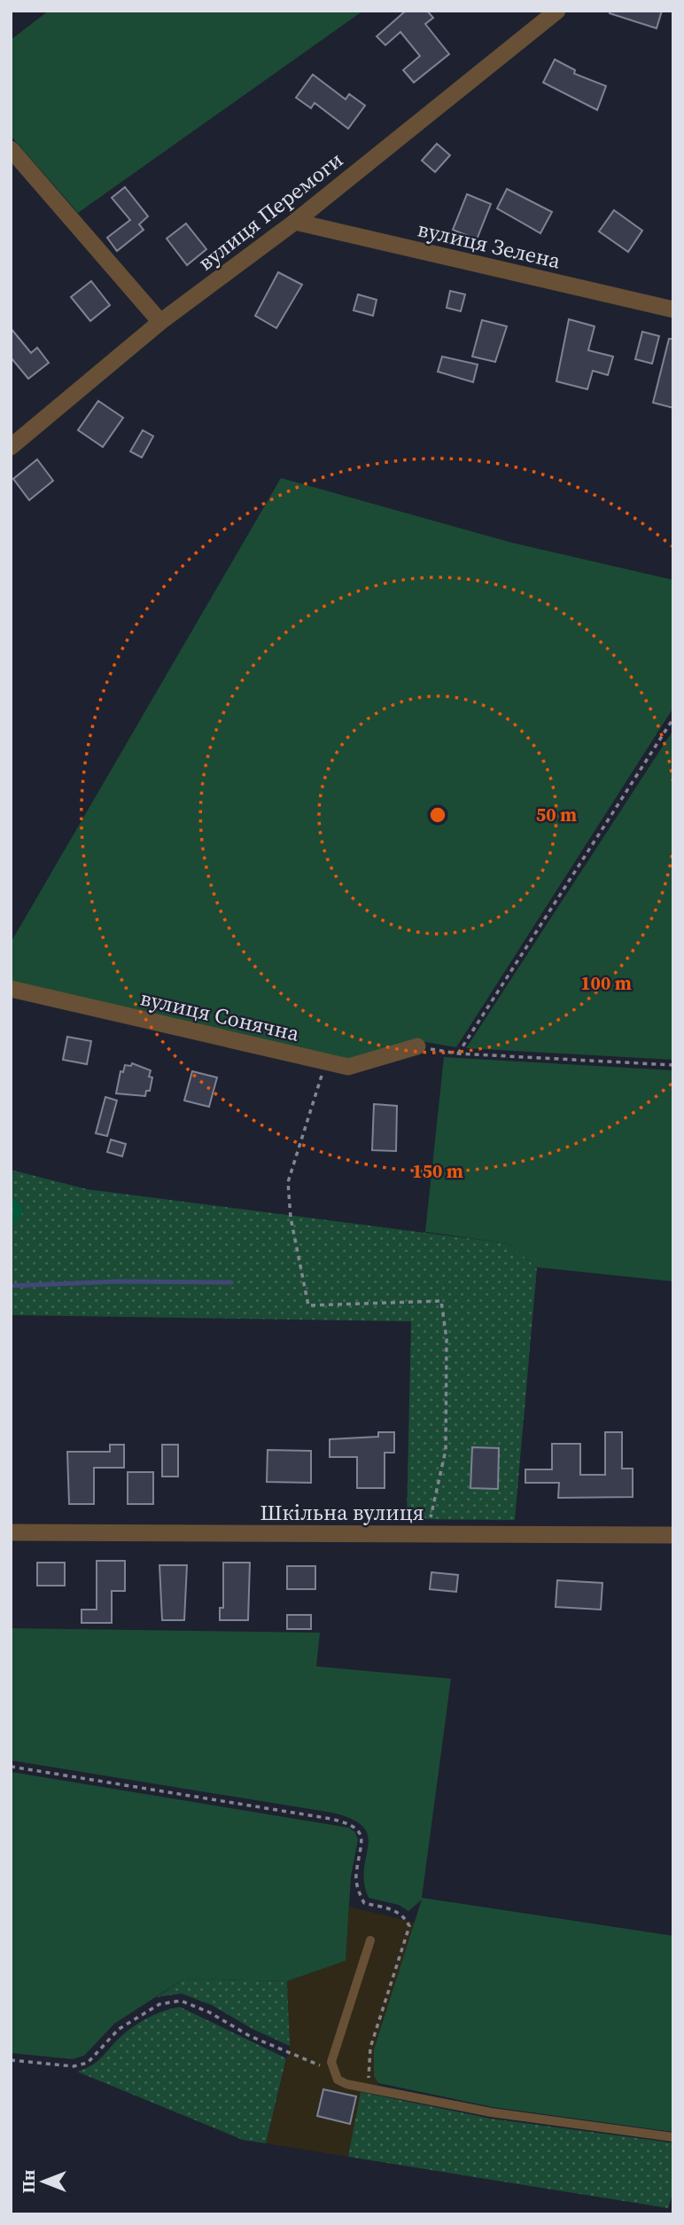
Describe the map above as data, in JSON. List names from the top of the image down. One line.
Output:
{"streets":{"street":["вулиця Перемоги","вулиця Зелена","вулиця Сонячна","Шкільна вулиця"]},"crossings":[["вулиця Перемоги","вулиця Зелена"]],"north":"left","rings":["50 m","100 m","150 m"]}
